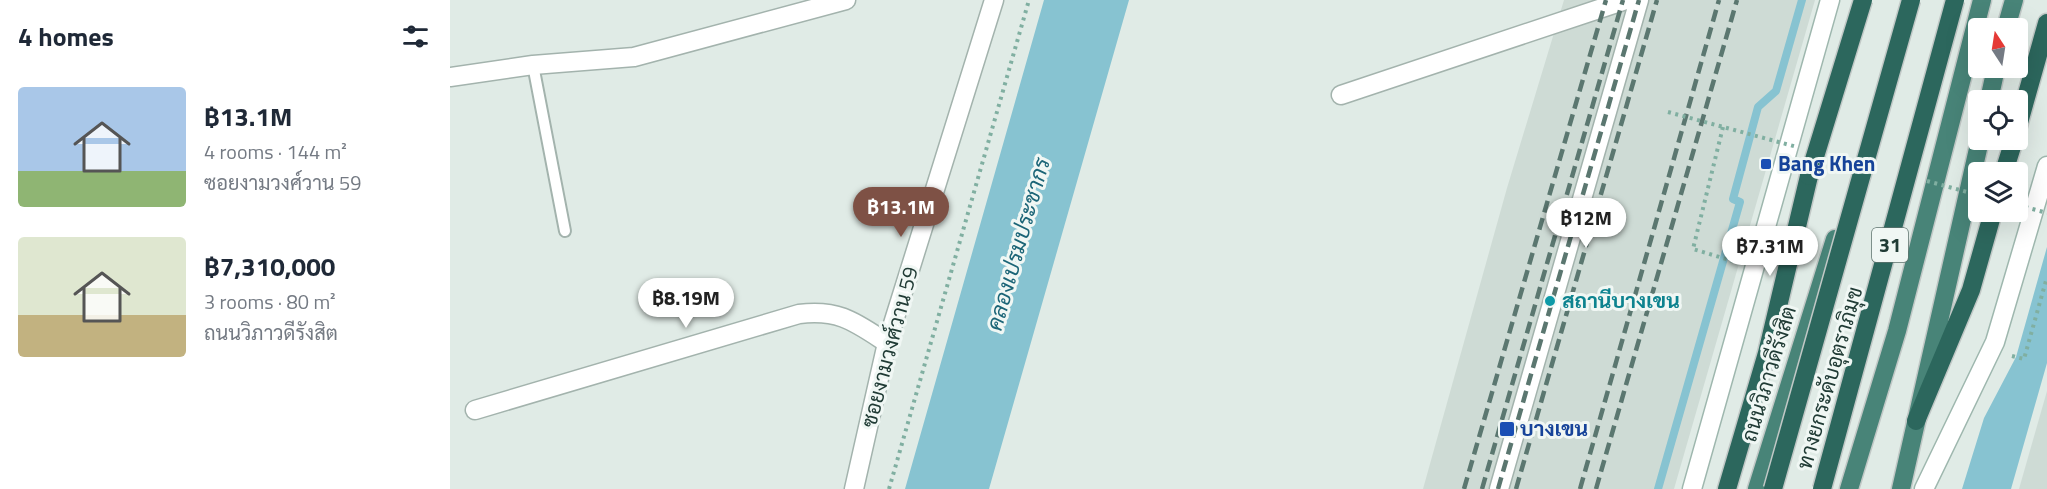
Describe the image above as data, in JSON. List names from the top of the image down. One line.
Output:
{"streets":{"highway":["31","ถนนวิภาวดีรังสิต","ทางยกระดับอุตราภิมุข"],"street":["ซอยงามวงศ์วาน 59"]},"water":["คลองเปรมประชากร"],"places":{"transit":["Bang Khen","บางเขน"],"other":["สถานีบางเขน"]},"north":"top","page":{"heading":"4 homes","list":[{"name":"฿13.1M","note":"4 rooms · 144 m² · ซอยงามวงศ์วาน 59"},{"name":"฿7,310,000","note":"3 rooms · 80 m² · ถนนวิภาวดีรังสิต"}],"price":["฿13.1M","฿12M","฿7.31M","฿8.19M"]}}
